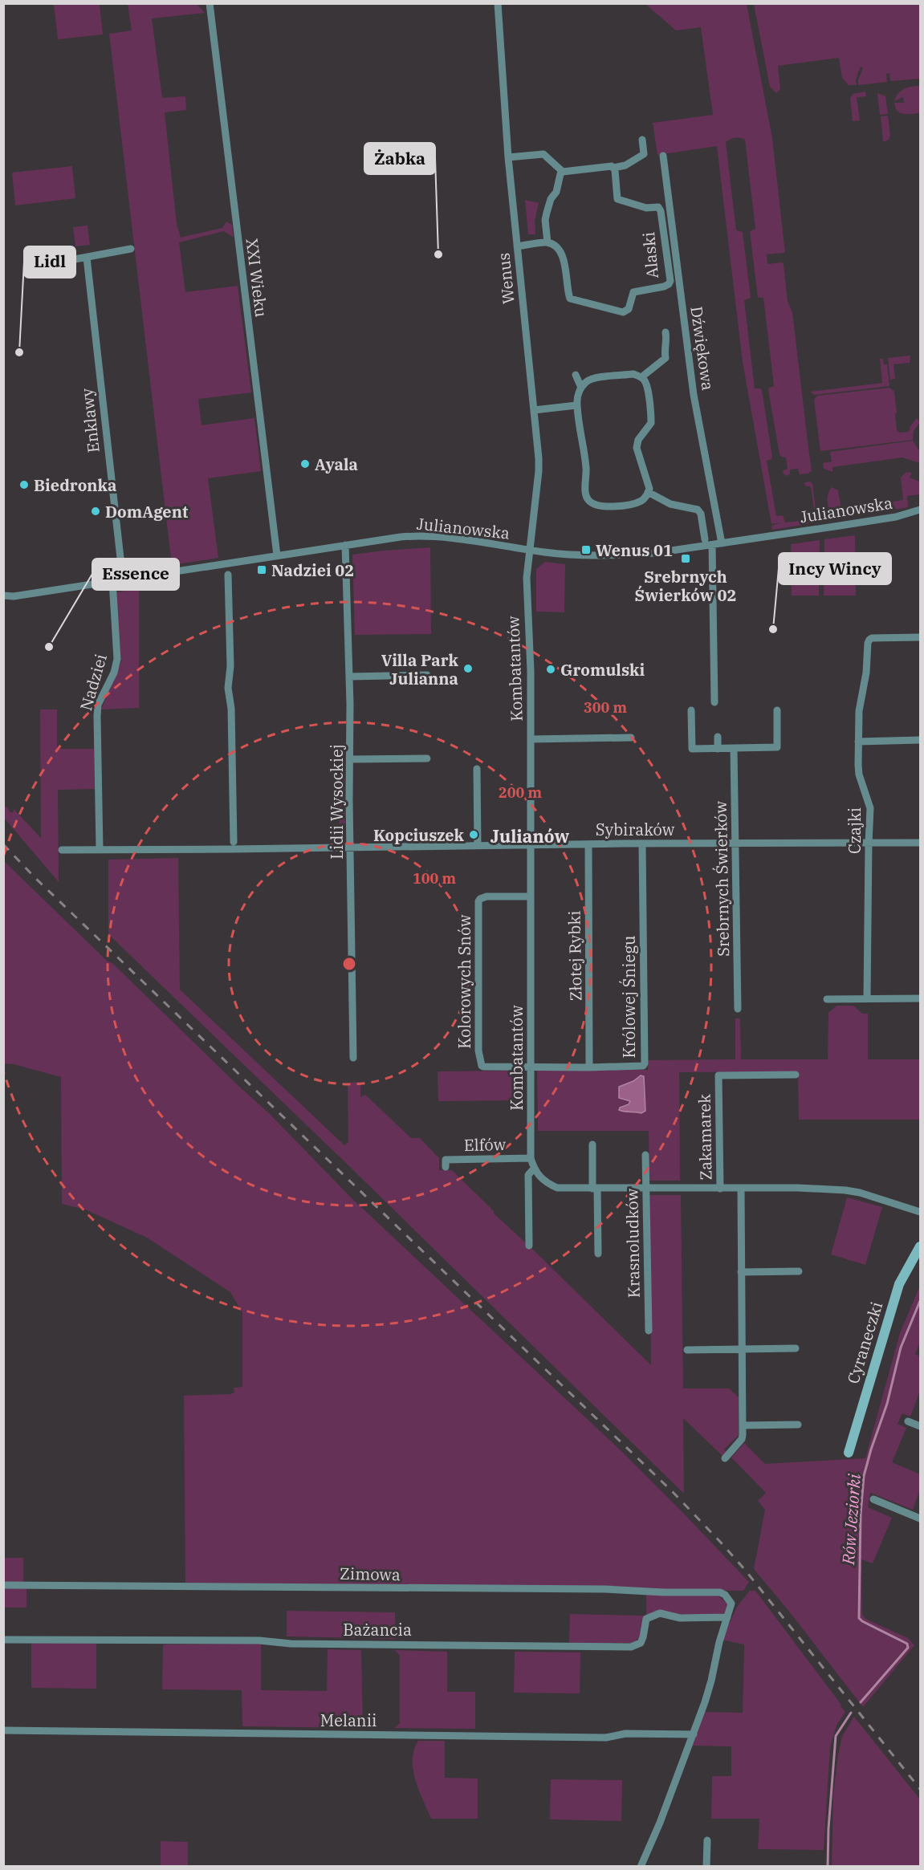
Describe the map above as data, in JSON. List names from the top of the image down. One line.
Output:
{"streets":{"street":["Alaski","XXI Wieku","Wenus","Dźwiękowa","Enklawy","Julianowska","Kombatantów","Nadziei","Lidii Wysockiej","Sybiraków","Czajki","Srebrnych Świerków","Złotej Rybki","Kolorowych Snów","Królowej Śniegu","Zakamarek","Elfów","Krasnoludków","Cyraneczki","Zimowa","Bażancia","Melanii"]},"crossings":[["XXI Wieku","Julianowska"],["Wenus","Julianowska"],["Wenus","Kombatantów"],["Dźwiękowa","Julianowska"],["Enklawy","Julianowska"],["Julianowska","Kombatantów"],["Julianowska","Nadziei"],["Julianowska","Lidii Wysockiej"],["Kombatantów","Sybiraków"],["Kombatantów","Kolorowych Snów"],["Kombatantów","Królowej Śniegu"],["Kombatantów","Zakamarek"],["Kombatantów","Elfów"],["Kombatantów","Krasnoludków"],["Lidii Wysockiej","Sybiraków"],["Sybiraków","Czajki"],["Sybiraków","Srebrnych Świerków"],["Sybiraków","Złotej Rybki"],["Sybiraków","Królowej Śniegu"],["Złotej Rybki","Królowej Śniegu"],["Kolorowych Snów","Królowej Śniegu"],["Zimowa","Bażancia"]],"districts":["Julianów"],"water":["Rów Jeziorki"],"places":{"other":["Żabka","Lidl","Ayala","Biedronka","DomAgent","Incy Wincy","Essence","Villa Park Julianna","Gromulski","Kopciuszek"],"transit":["Wenus 01","Srebrnych Świerków 02","Nadziei 02"]},"rings":["300 m","200 m","100 m"]}
